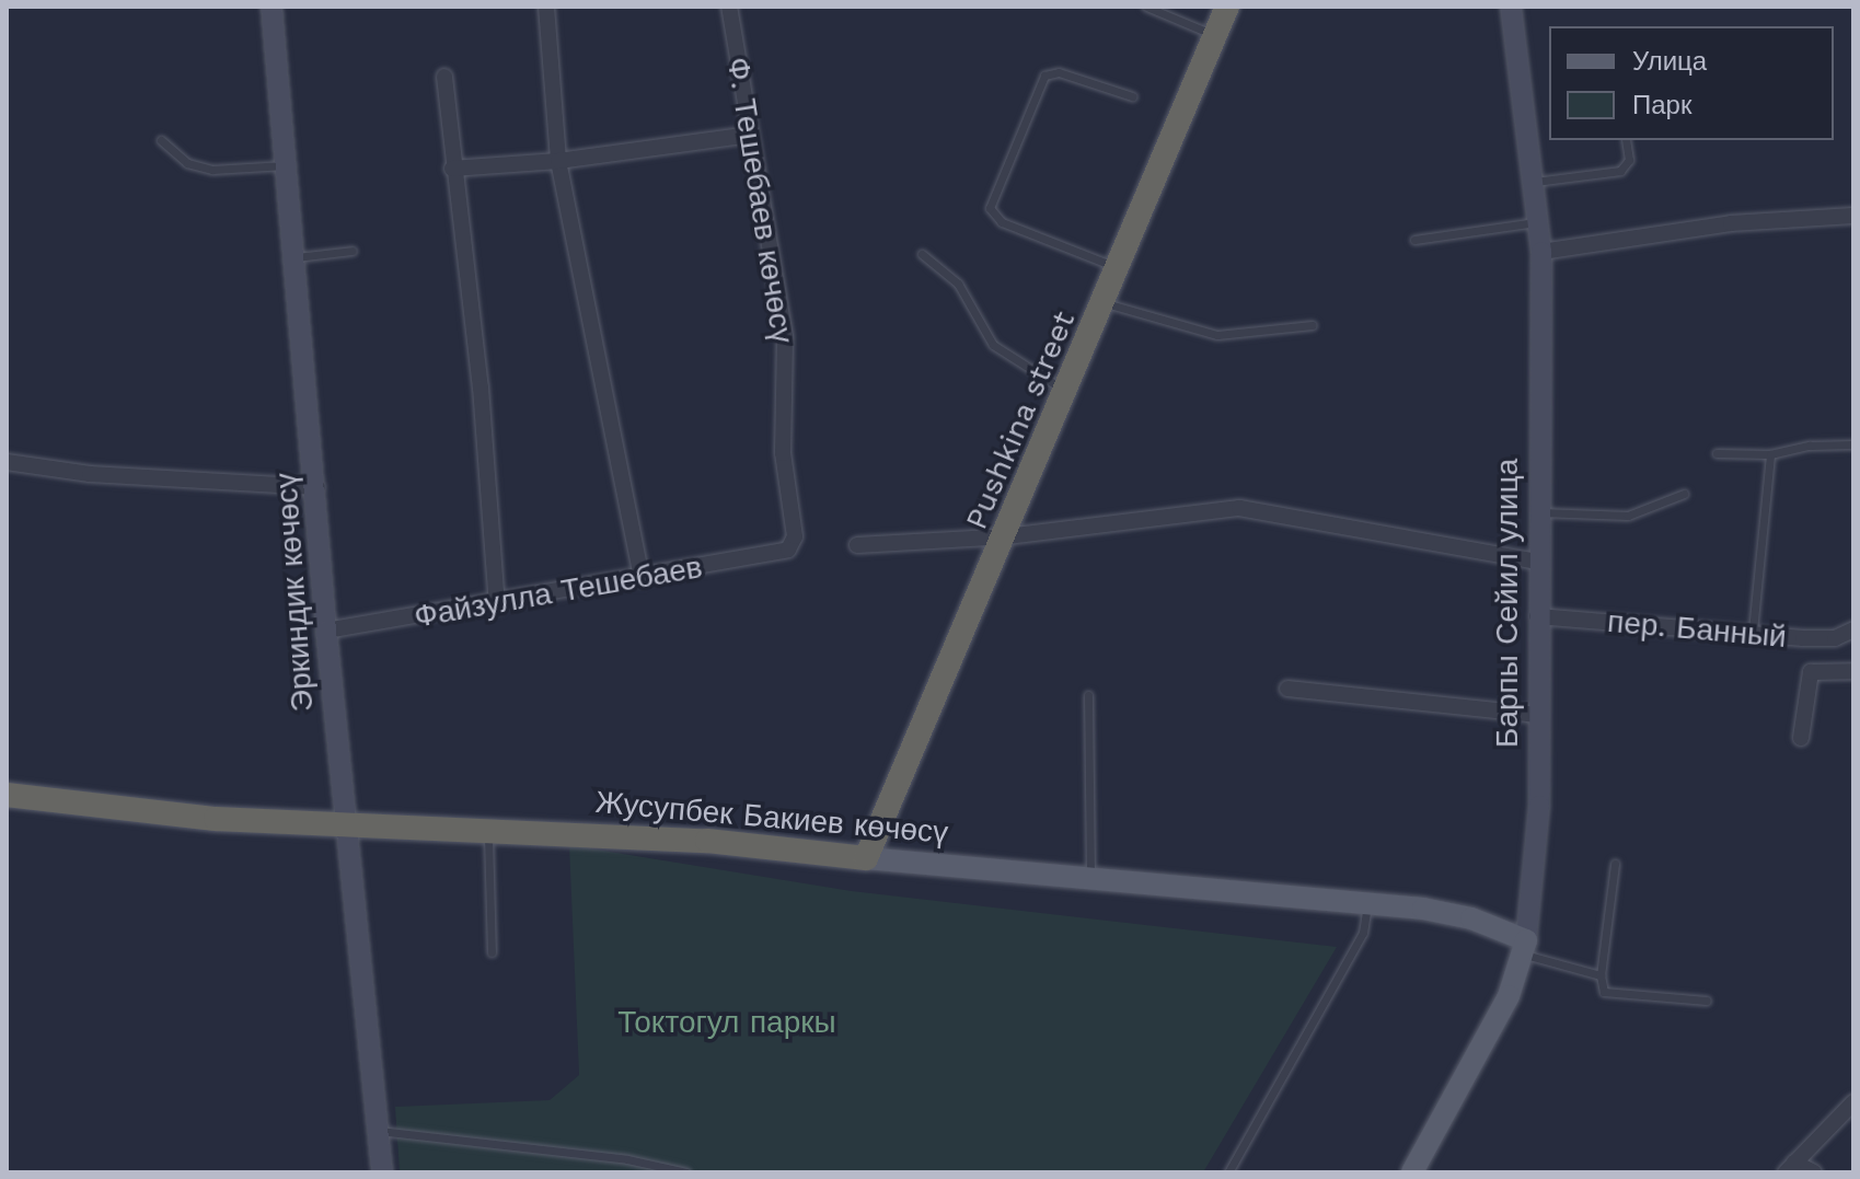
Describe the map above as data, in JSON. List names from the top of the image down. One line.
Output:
{"streets":{"highway":["Pushkina street","Жусупбек Бакиев көчөсү"],"main road":["Эркиндик көчөсү","Барпы Сейил улица"],"street":["Ф. Тешебаев көчөсү","Файзулла Тешебаев","пер. Банный"]},"crossings":[["Ф. Тешебаев көчөсү","Файзулла Тешебаев"],["Pushkina street","Жусупбек Бакиев көчөсү"],["Эркиндик көчөсү","Файзулла Тешебаев"],["Эркиндик көчөсү","Жусупбек Бакиев көчөсү"],["Барпы Сейил улица","пер. Банный"],["Барпы Сейил улица","Жусупбек Бакиев көчөсү"]],"parks":["Токтогул паркы"],"legend":["Улица","Парк"]}
